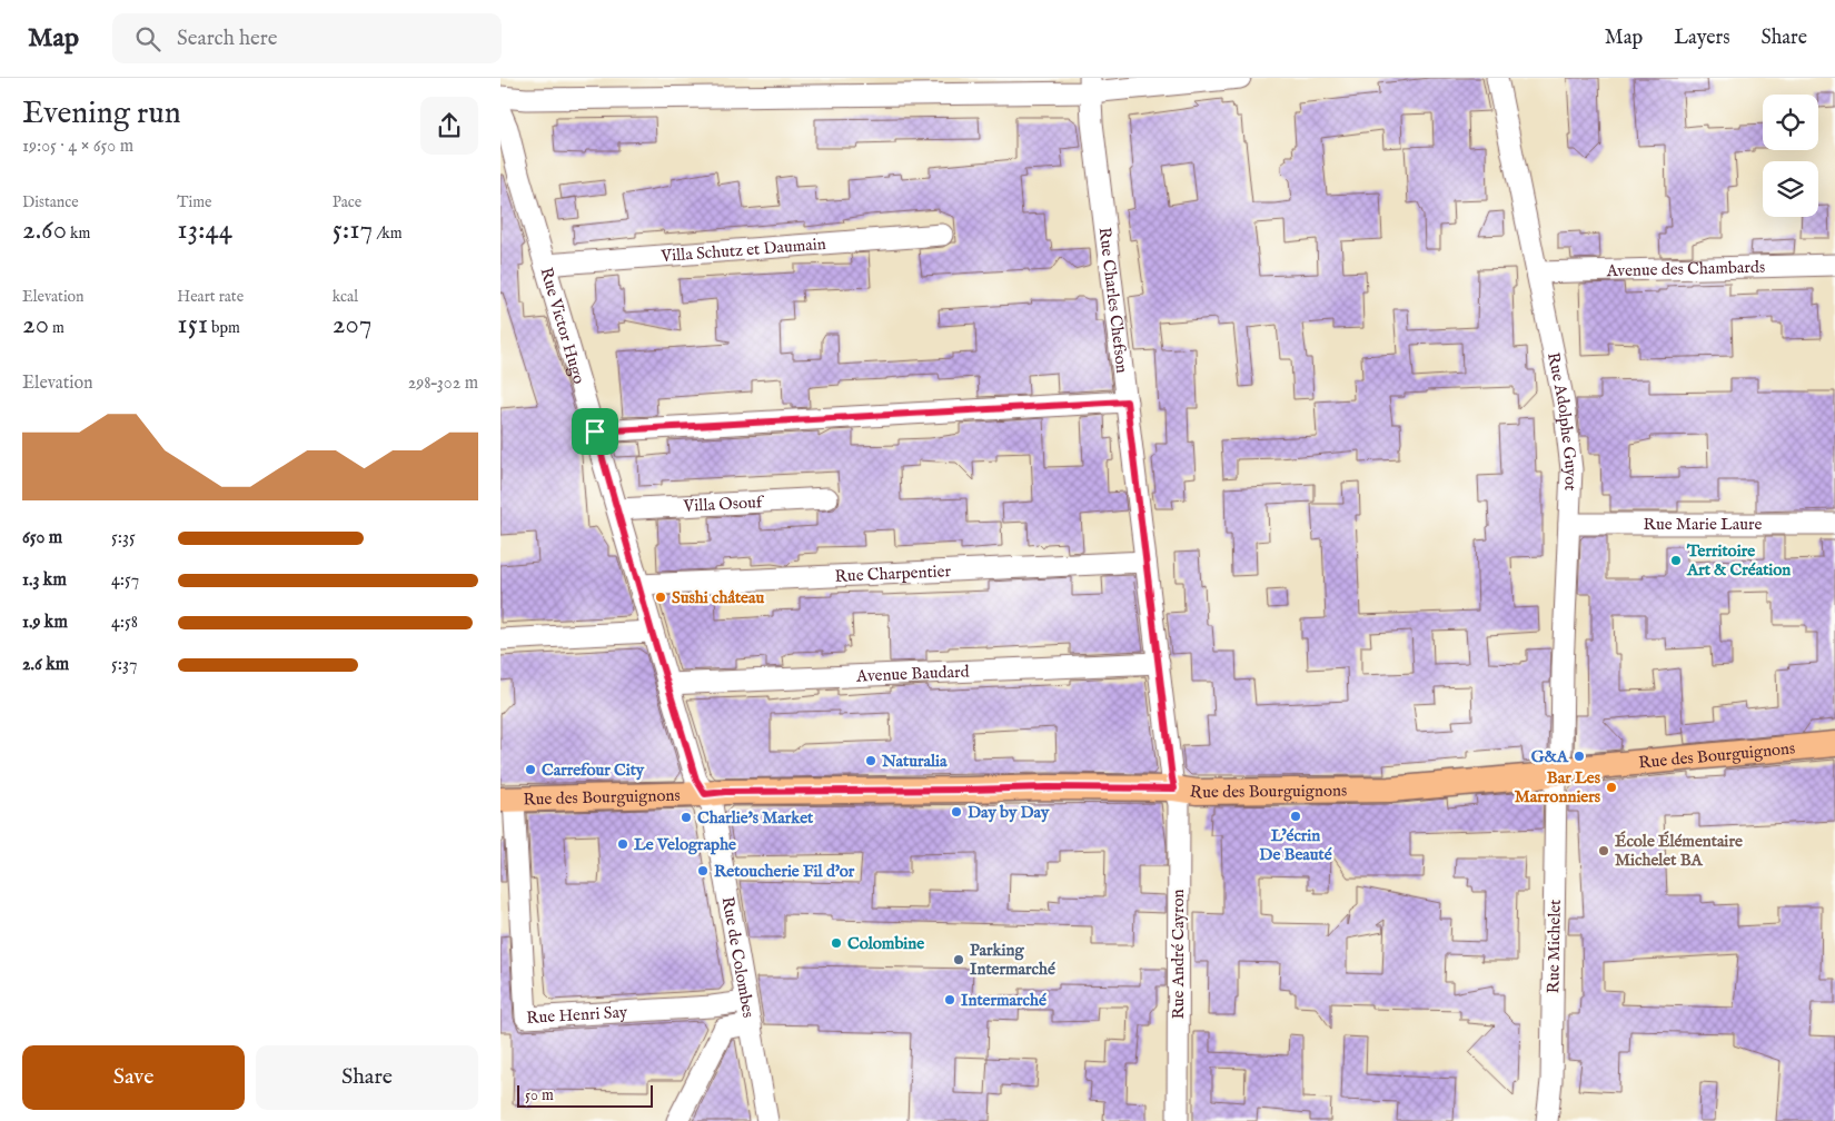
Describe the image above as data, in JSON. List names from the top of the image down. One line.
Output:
{"streets":{"main road":["Rue des Bourguignons"],"street":["Villa Schutz et Daumain","Avenue des Chambards","Rue Charles Chefson","Rue Victor Hugo","Rue Adolphe Guyot","Villa Osouf","Rue Marie Laure","Rue Charpentier","Avenue Baudard","Rue Michelet","Rue André Cayron","Rue de Colombes","Rue Henri Say"]},"crossings":[["Villa Schutz et Daumain","Rue Victor Hugo"],["Avenue des Chambards","Rue Adolphe Guyot"],["Rue Charles Chefson","Rue Charpentier"],["Rue Charles Chefson","Avenue Baudard"],["Rue Charles Chefson","Rue des Bourguignons"],["Rue Charles Chefson","Rue André Cayron"],["Rue Victor Hugo","Villa Osouf"],["Rue Victor Hugo","Rue Charpentier"],["Rue Victor Hugo","Avenue Baudard"],["Rue Victor Hugo","Rue des Bourguignons"],["Rue Victor Hugo","Rue de Colombes"],["Rue Adolphe Guyot","Rue Marie Laure"],["Rue Adolphe Guyot","Rue des Bourguignons"],["Rue Adolphe Guyot","Rue Michelet"],["Rue des Bourguignons","Rue Michelet"],["Rue des Bourguignons","Rue André Cayron"],["Rue des Bourguignons","Rue de Colombes"],["Rue des Bourguignons","Rue Henri Say"],["Rue de Colombes","Rue Henri Say"]],"places":["Territoire Art & Création","Sushi château","G&A","Naturalia","Carrefour City","Bar Les Marronniers","Day by Day","L’écrin De Beauté","Charlie's Market","Le Velographe","École Élémentaire Michelet BA","Retoucherie Fil d'or","Colombine","Parking Intermarché","Intermarché"],"scale_bar":"50 m","page":{"header":"Map","search":"Search here","nav":["Map","Layers","Share"],"heading":["Evening run","19:05 · 4 × 650 m"],"stats":[["Distance","2.60 km"],["Time","13:44"],["Pace","5:17 /km"],["Elevation","20 m"],["Heart rate","151 bpm"],["kcal","207"]],"chart":["Elevation","298–302 m"],"list":[{"name":"650 m","note":"5:35"},{"name":"1.3 km","note":"4:57"},{"name":"1.9 km","note":"4:58"},{"name":"2.6 km","note":"5:37"}],"buttons":["Save","Share"],"scale":"50 m"}}
